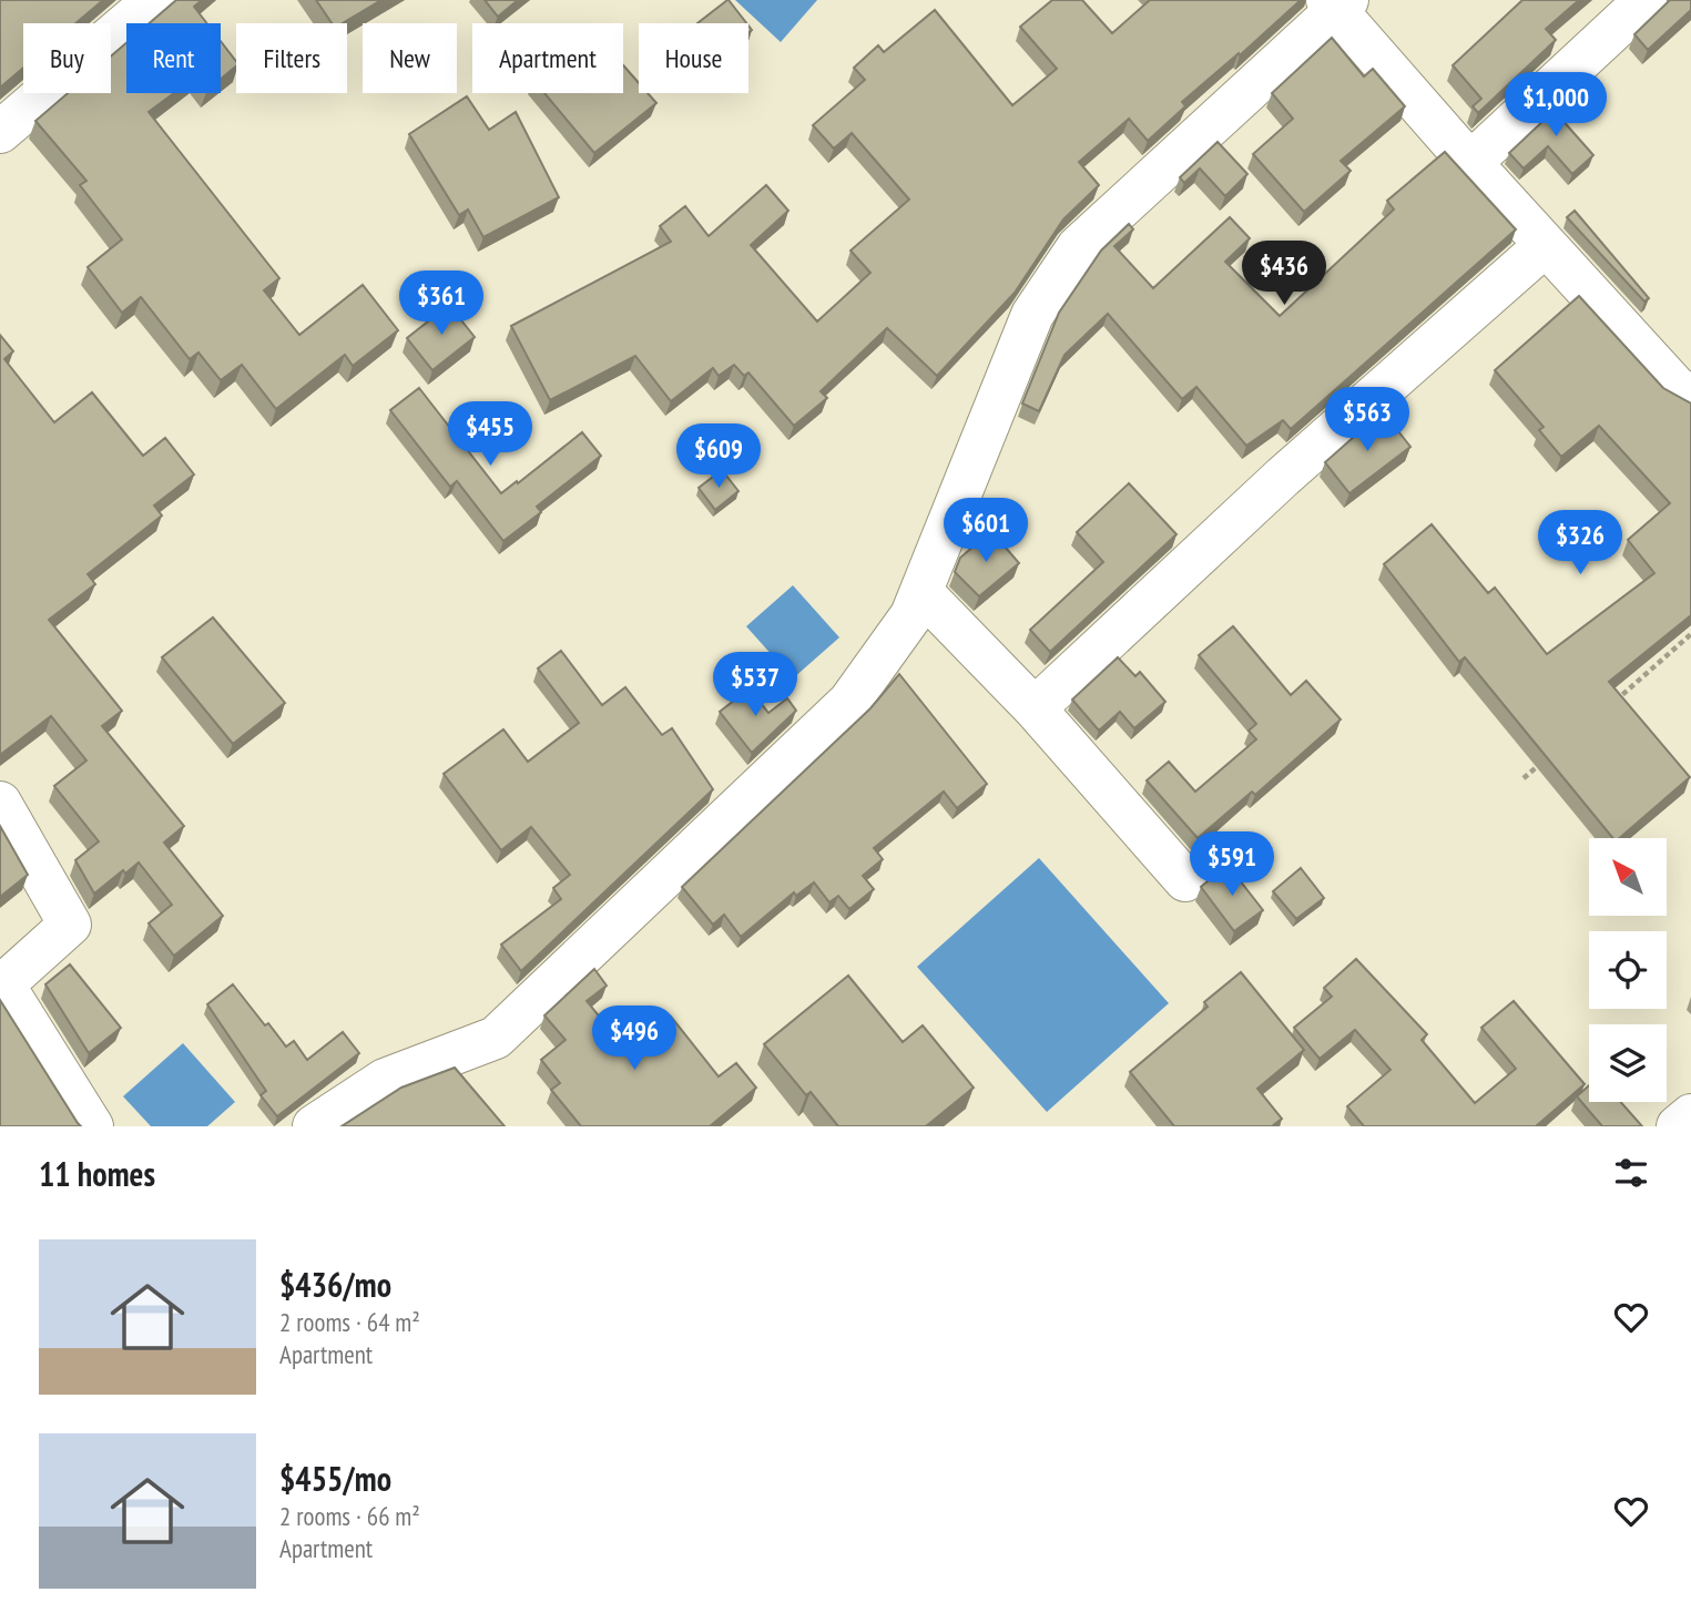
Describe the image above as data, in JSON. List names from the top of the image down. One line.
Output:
{"north":"top left","page":{"chip":["Buy","Rent","Filters","New","Apartment","House"],"price":["$1,000","$436","$361","$563","$455","$609","$601","$326","$537","$591","$496"],"heading":"11 homes","list":[{"name":"$436/mo","note":"2 rooms · 64 m² · Apartment"},{"name":"$455/mo","note":"2 rooms · 66 m² · Apartment"}]}}
